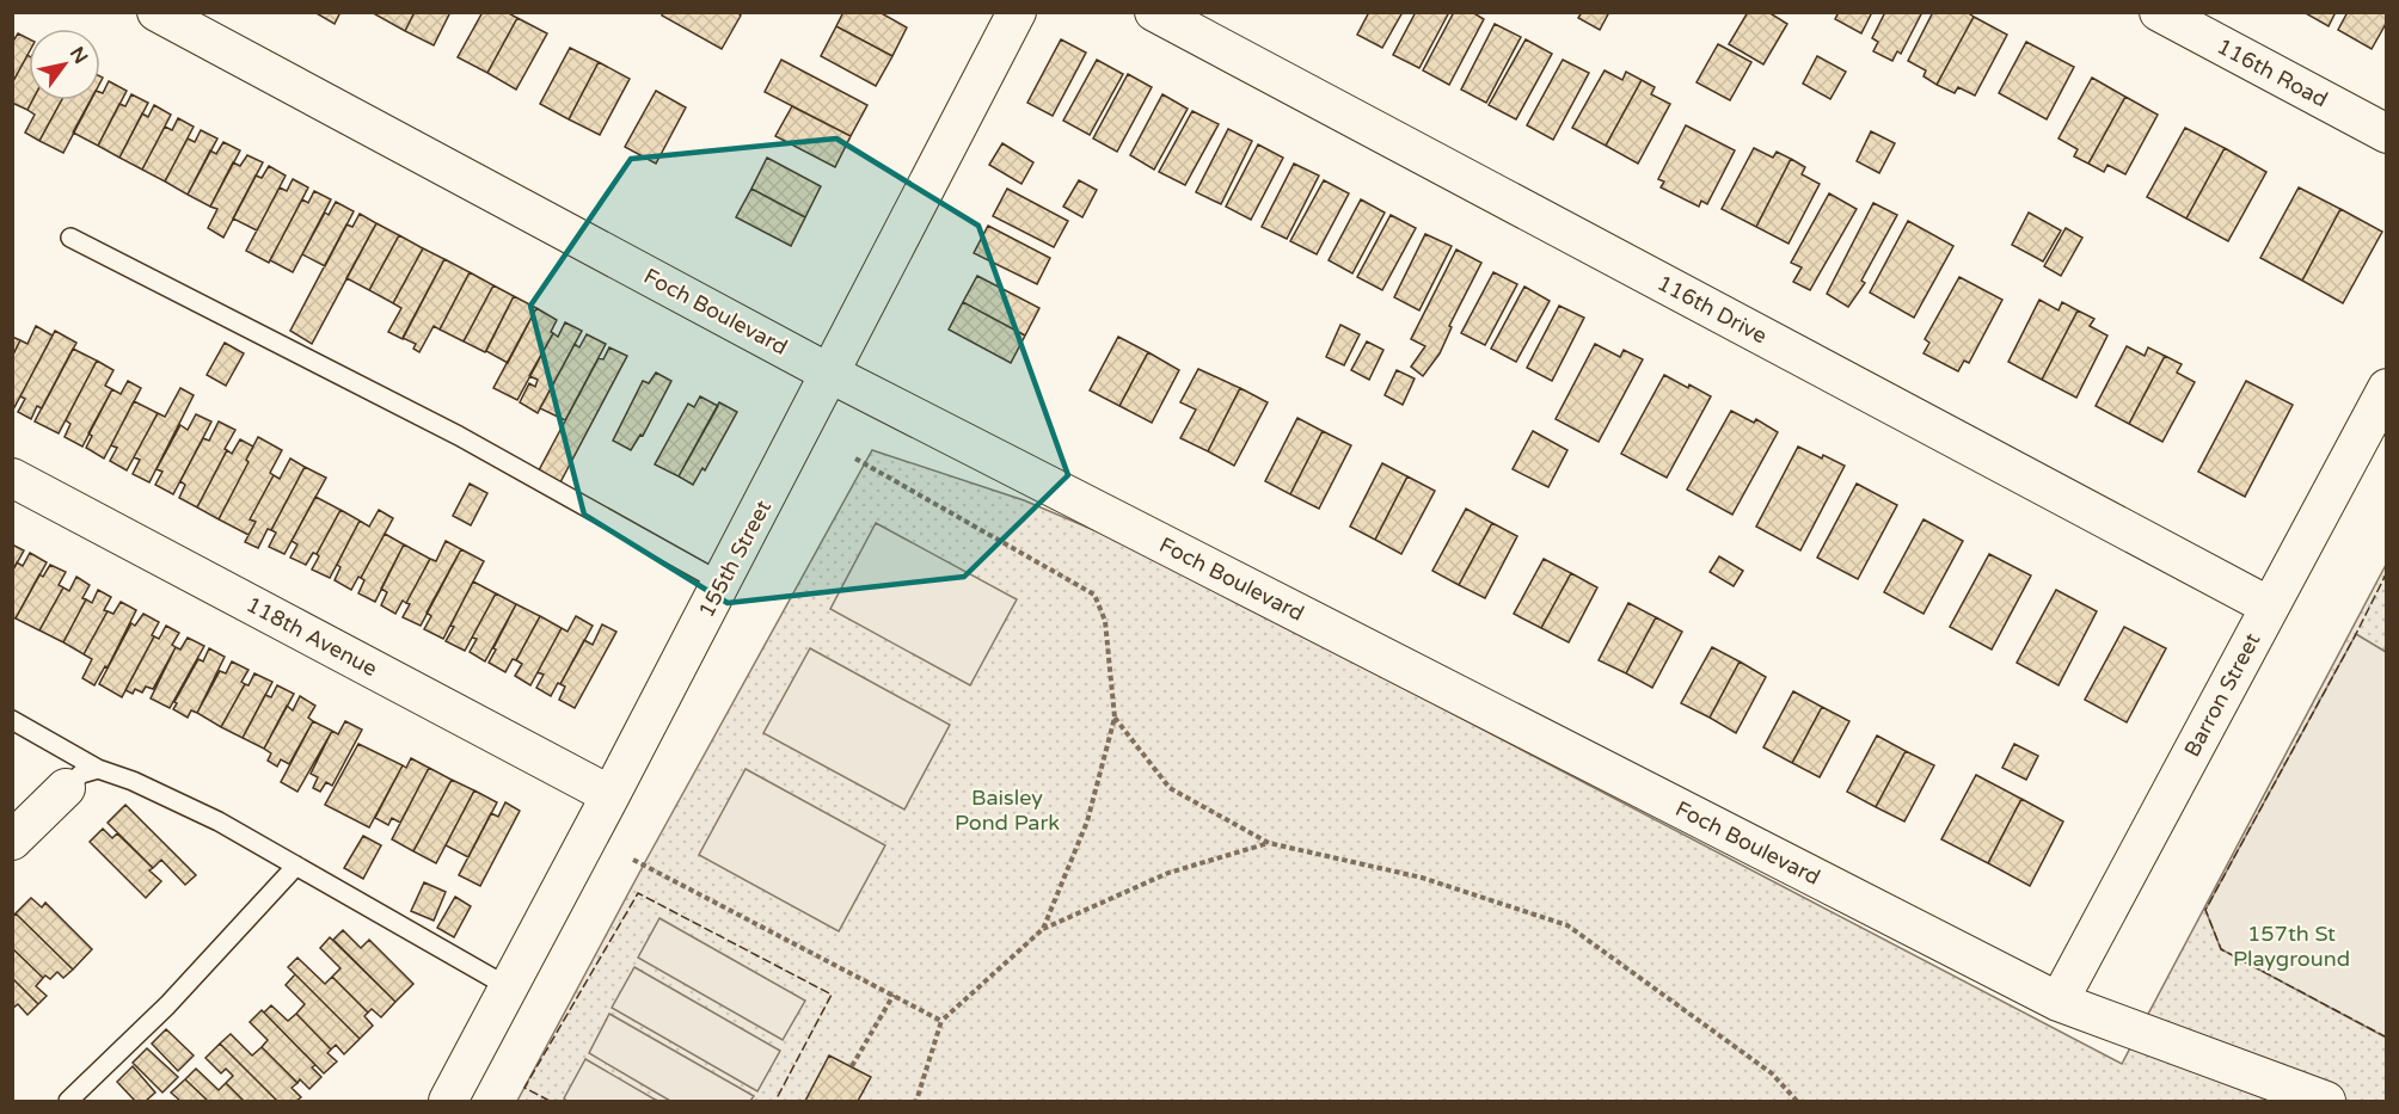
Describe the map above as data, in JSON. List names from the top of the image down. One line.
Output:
{"streets":{"street":["116th Road","116th Drive","Foch Boulevard","155th Street","118th Avenue","Barron Street"]},"crossings":[["116th Drive","Barron Street"],["Foch Boulevard","155th Street"],["Foch Boulevard","Barron Street"],["155th Street","118th Avenue"]],"parks":["Baisley Pond Park","157th St Playground"],"north":"top right"}
